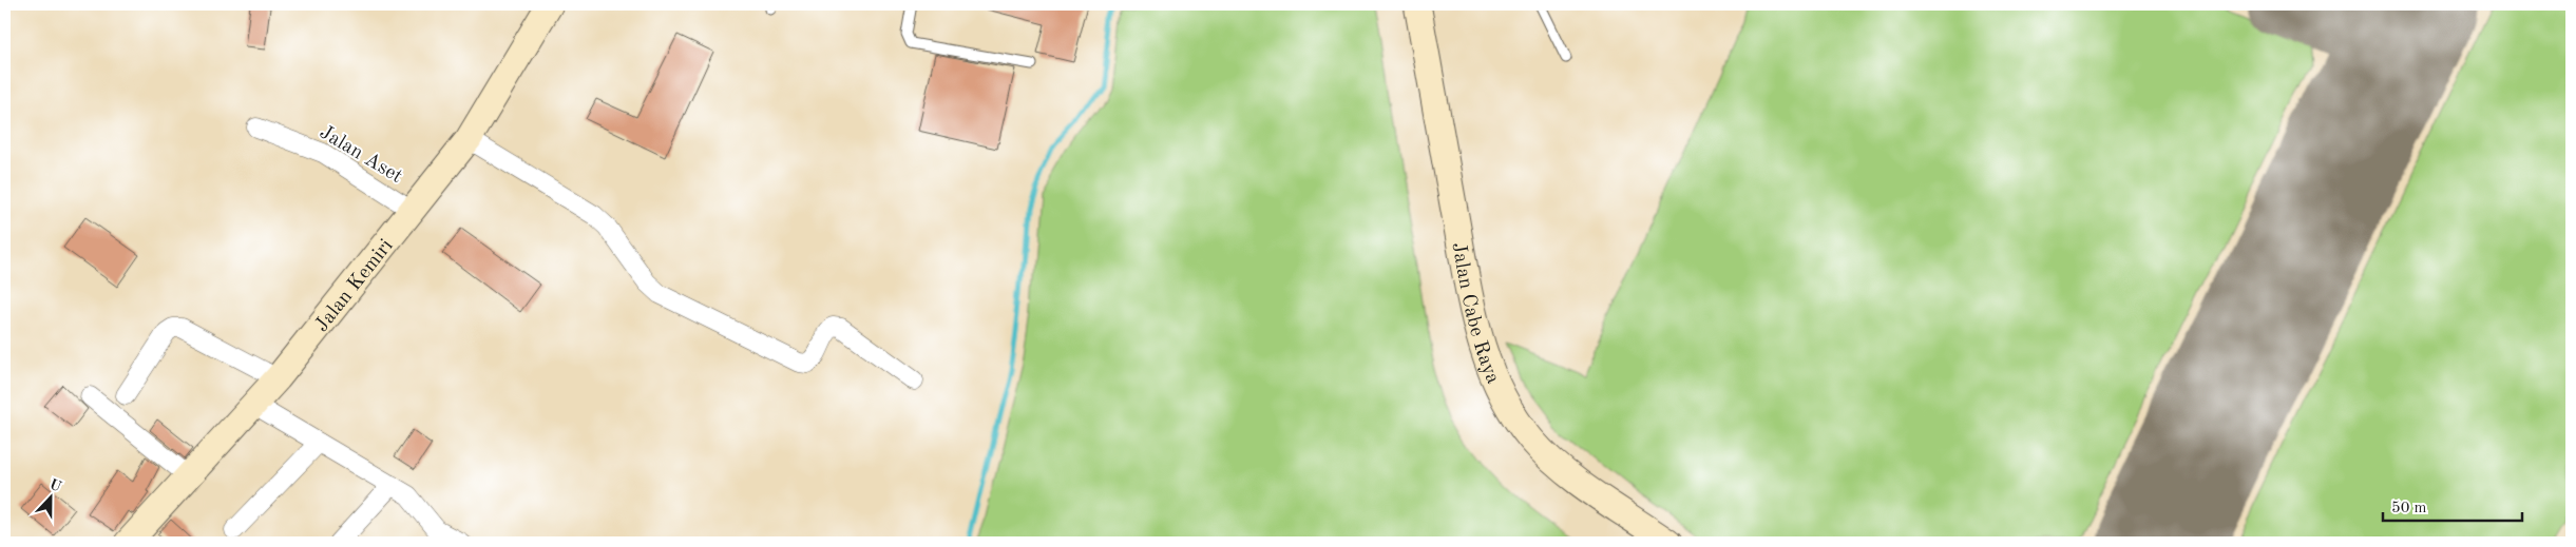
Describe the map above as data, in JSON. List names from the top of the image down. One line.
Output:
{"streets":{"street":["Jalan Aset","Jalan Kemiri","Jalan Cabe Raya"]},"crossings":[["Jalan Aset","Jalan Kemiri"]],"scale_bar":"50 m","north":"top"}
